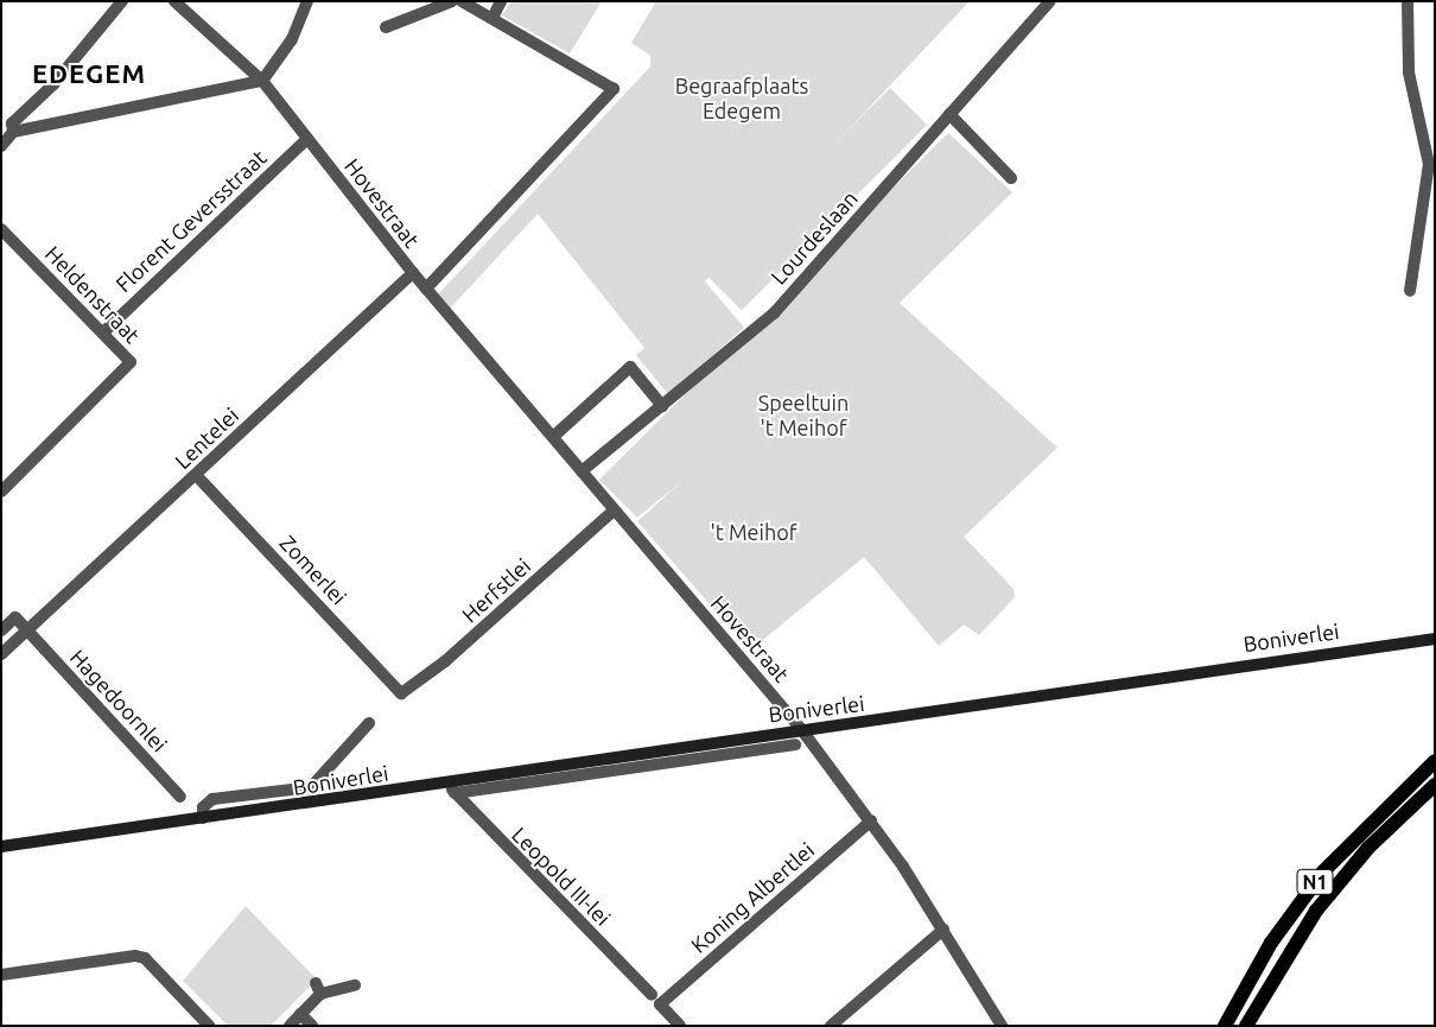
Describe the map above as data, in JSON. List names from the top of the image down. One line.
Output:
{"streets":{"main road":["Boniverlei","N1"],"street":["Hovestraat","Florent Geversstraat","Lourdeslaan","Heldenstraat","Lentelei","Zomerlei","Herfstlei","Hagedoornlei","Leopold III-lei","Koning Albertlei"]},"crossings":[["Hovestraat","Florent Geversstraat"],["Hovestraat","Lourdeslaan"],["Hovestraat","Lentelei"],["Hovestraat","Herfstlei"],["Hovestraat","Boniverlei"],["Hovestraat","Koning Albertlei"],["Florent Geversstraat","Heldenstraat"],["Lentelei","Zomerlei"],["Lentelei","Hagedoornlei"],["Zomerlei","Herfstlei"],["Boniverlei","Leopold III-lei"],["Leopold III-lei","Koning Albertlei"]],"districts":["EDEGEM"],"parks":["Begraafplaats Edegem","Speeltuin 't Meihof","'t Meihof"]}
